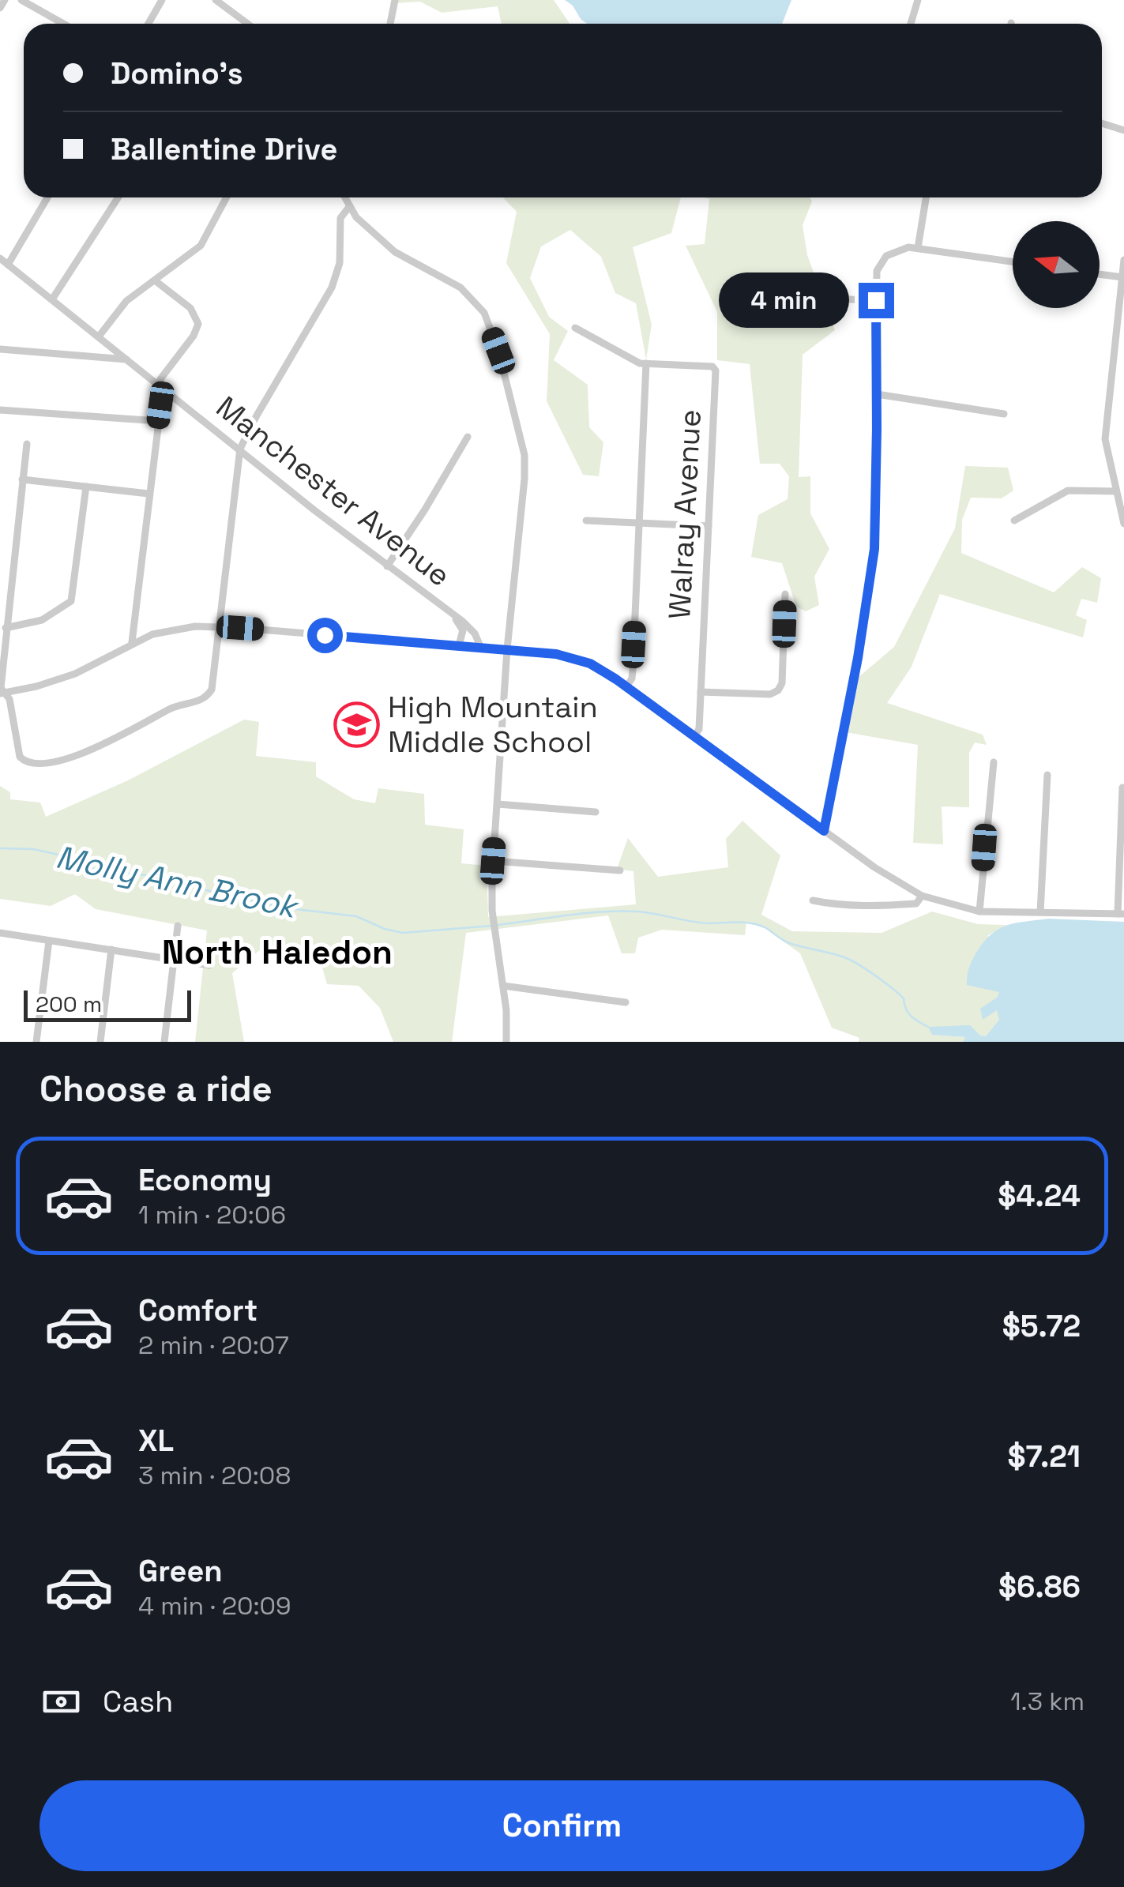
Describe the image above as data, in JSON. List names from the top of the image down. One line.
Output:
{"streets":{"street":["Manchester Avenue","Walray Avenue"]},"districts":["North Haledon"],"water":["Molly Ann Brook"],"places":{"school or university":["High Mountain Middle School"]},"scale_bar":"200 m","north":"left","page":{"banner":["Domino's","Ballentine Drive"],"bubble":"4 min","scale":"200 m","heading":"Choose a ride","list":[{"name":"Economy","note":"1 min · 20:06","value":"$4.24"},{"name":"Comfort","note":"2 min · 20:07","value":"$5.72"},{"name":"XL","note":"3 min · 20:08","value":"$7.21"},{"name":"Green","note":"4 min · 20:09","value":"$6.86"}],"pay":["Cash","1.3 km"],"buttons":"Confirm"}}
